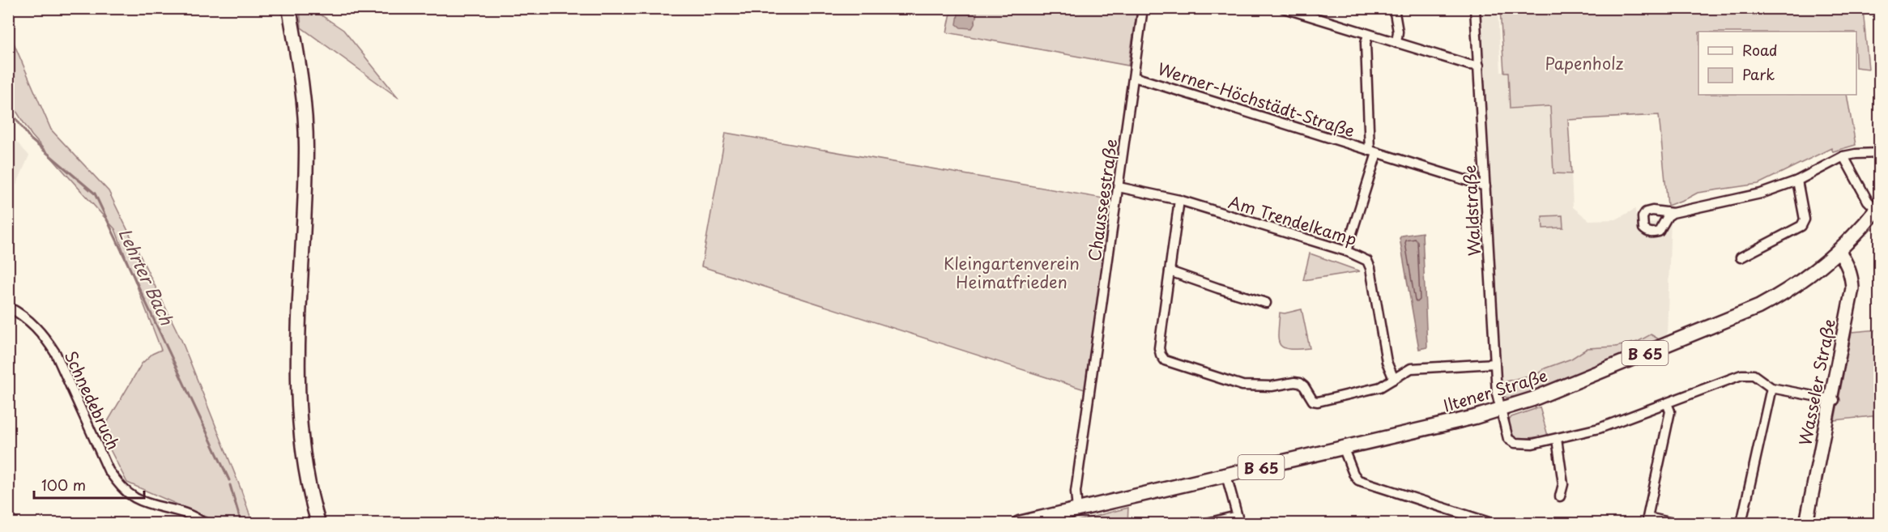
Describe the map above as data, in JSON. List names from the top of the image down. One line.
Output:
{"streets":{"main road":["B 65","Wasseler Straße","Iltener Straße"],"street":["Werner-Höchstädt-Straße","Chausseestraße","Waldstraße","Am Trendelkamp","Schnedebruch"]},"crossings":[["Werner-Höchstädt-Straße","Chausseestraße"],["Werner-Höchstädt-Straße","Waldstraße"],["Werner-Höchstädt-Straße","Am Trendelkamp"],["Chausseestraße","Am Trendelkamp"],["Chausseestraße","B 65"],["Chausseestraße","Iltener Straße"],["Waldstraße","Iltener Straße"],["B 65","Iltener Straße"],["Wasseler Straße","Iltener Straße"]],"water":["Lehrter Bach"],"parks":["Papenholz","Kleingartenverein Heimatfrieden"],"legend":["Road","Park"],"scale_bar":"100 m"}
